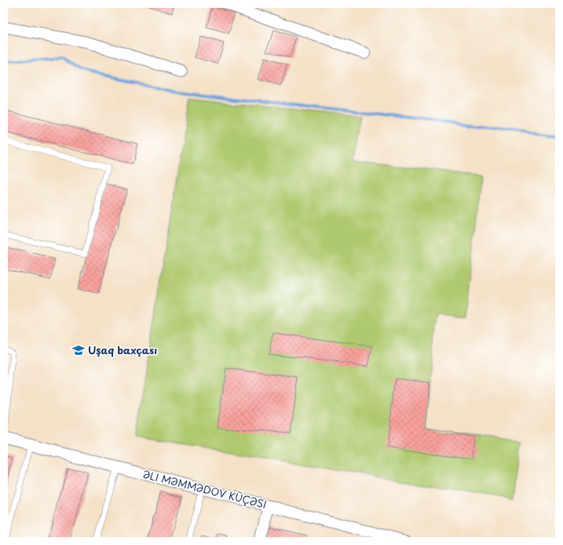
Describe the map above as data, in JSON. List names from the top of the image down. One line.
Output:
{"streets":{"street":["ƏLI MƏMMƏDOV KÜÇƏSI"]},"places":{"school or university":["Uşaq baxçası"]}}
